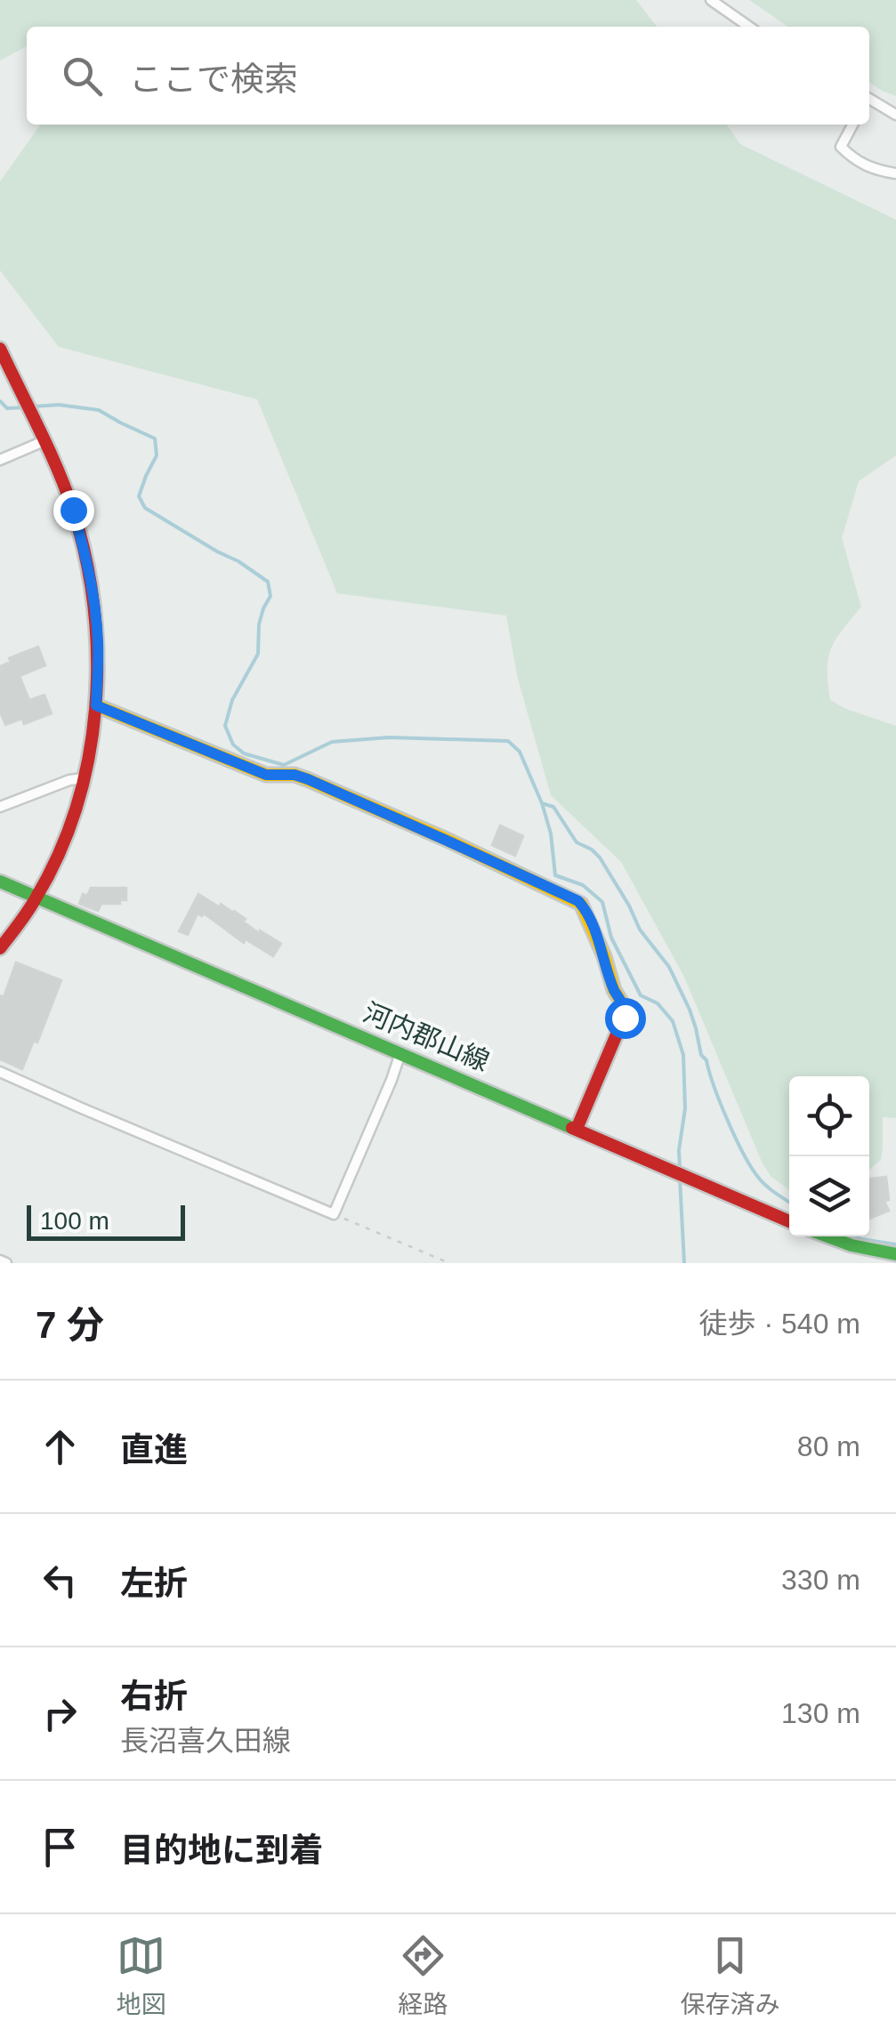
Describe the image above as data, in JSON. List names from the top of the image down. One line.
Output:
{"streets":{"main road":["河内郡山線"]},"scale_bar":"100 m","page":{"search":"ここで検索","scale":"100 m","heading":["7 分","徒歩 · 540 m"],"list":[["直進","80 m"],["左折","330 m"],["右折","長沼喜久田線","130 m"],"目的地に到着"],"nav":["地図","経路","保存済み"]}}
